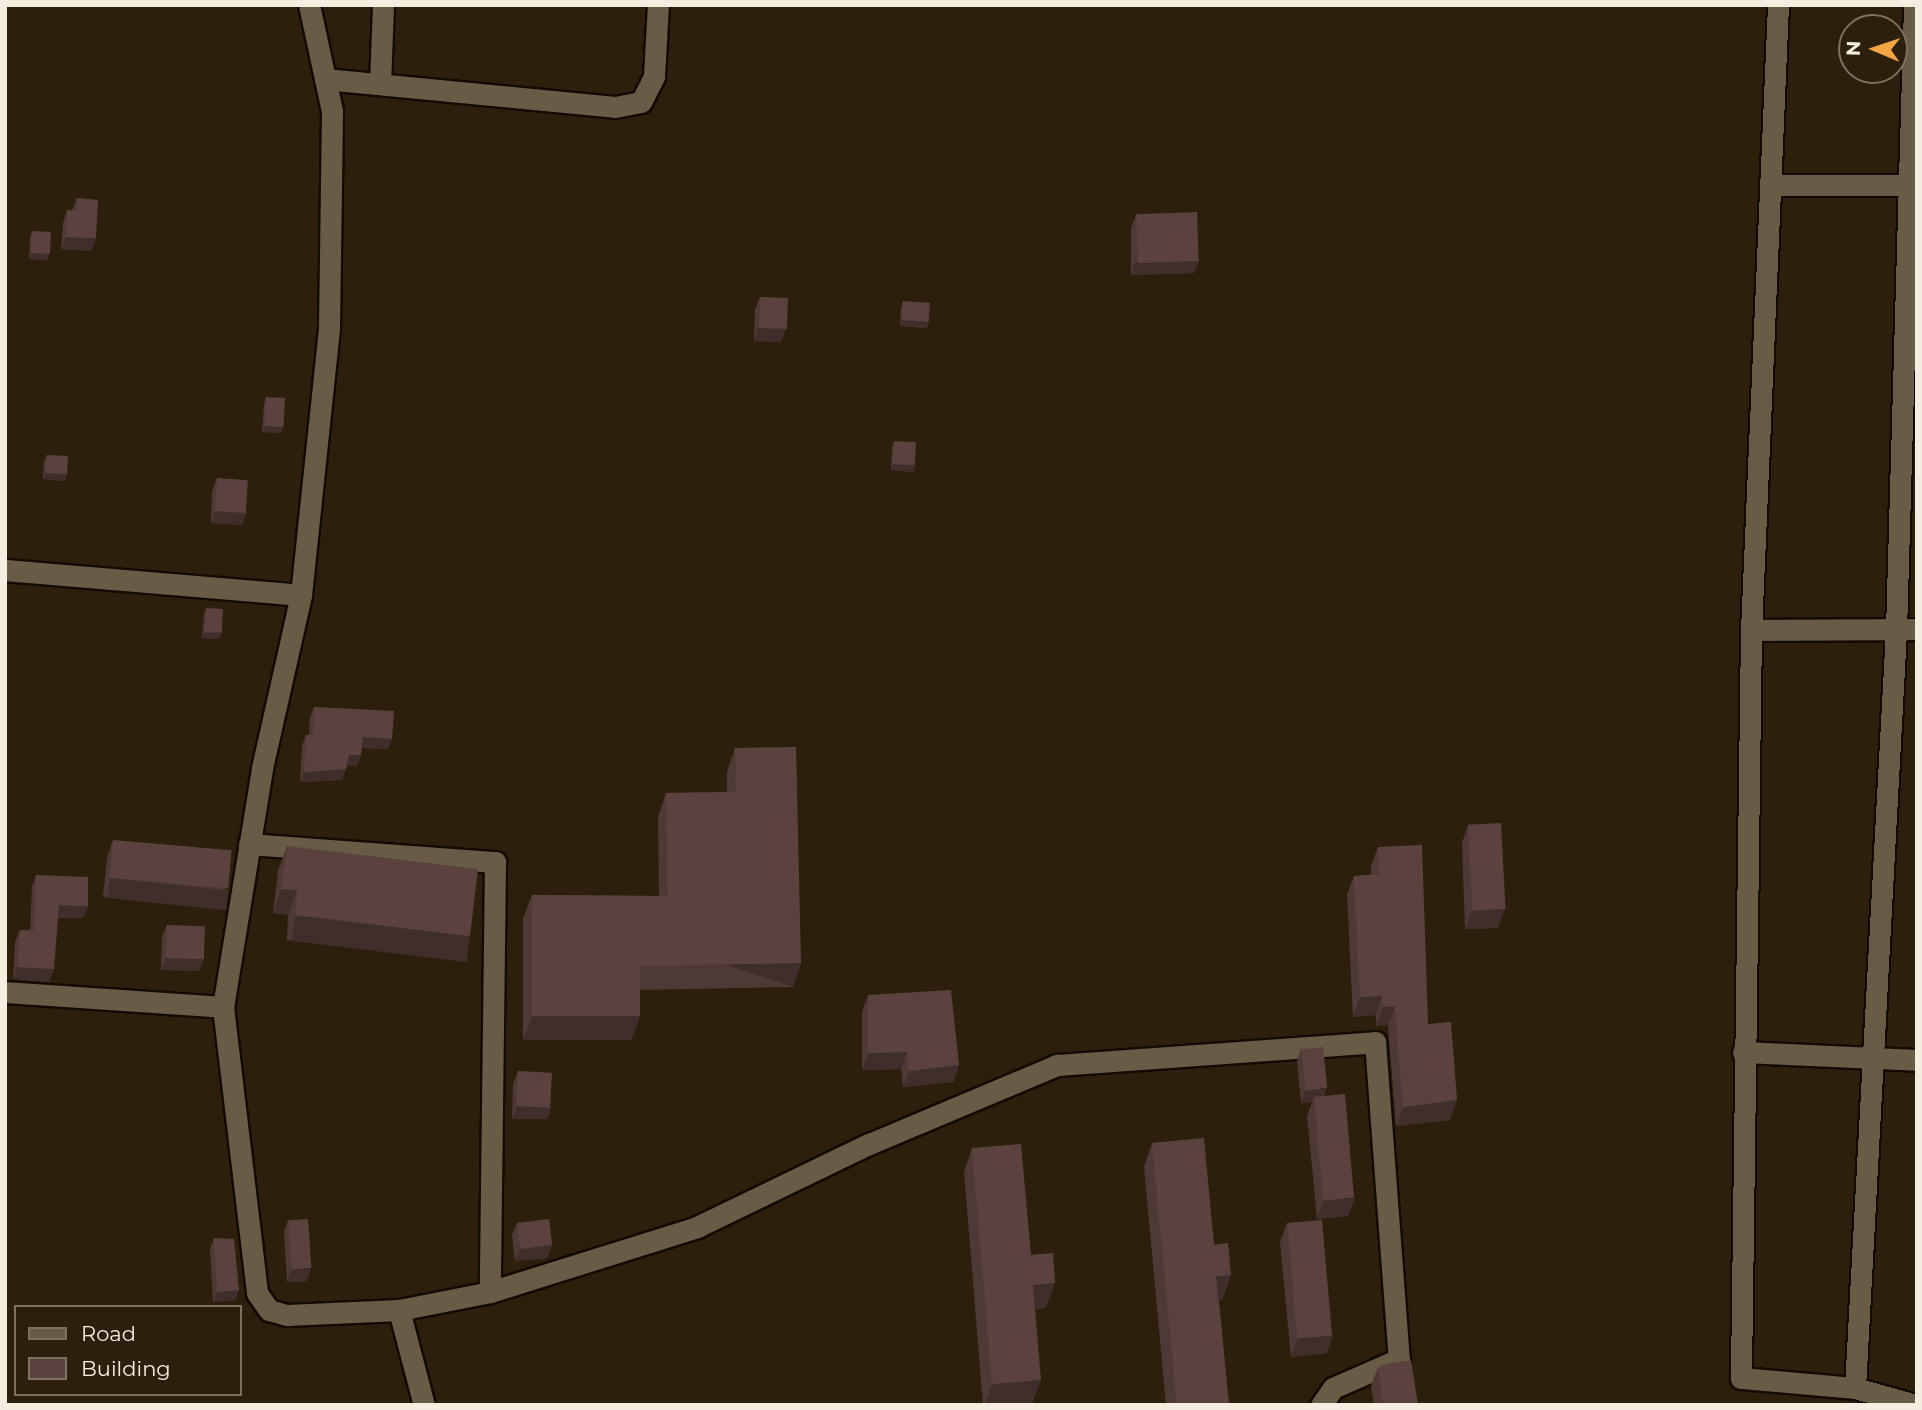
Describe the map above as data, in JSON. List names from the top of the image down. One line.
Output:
{"legend":["Road","Building"],"north":"left"}
